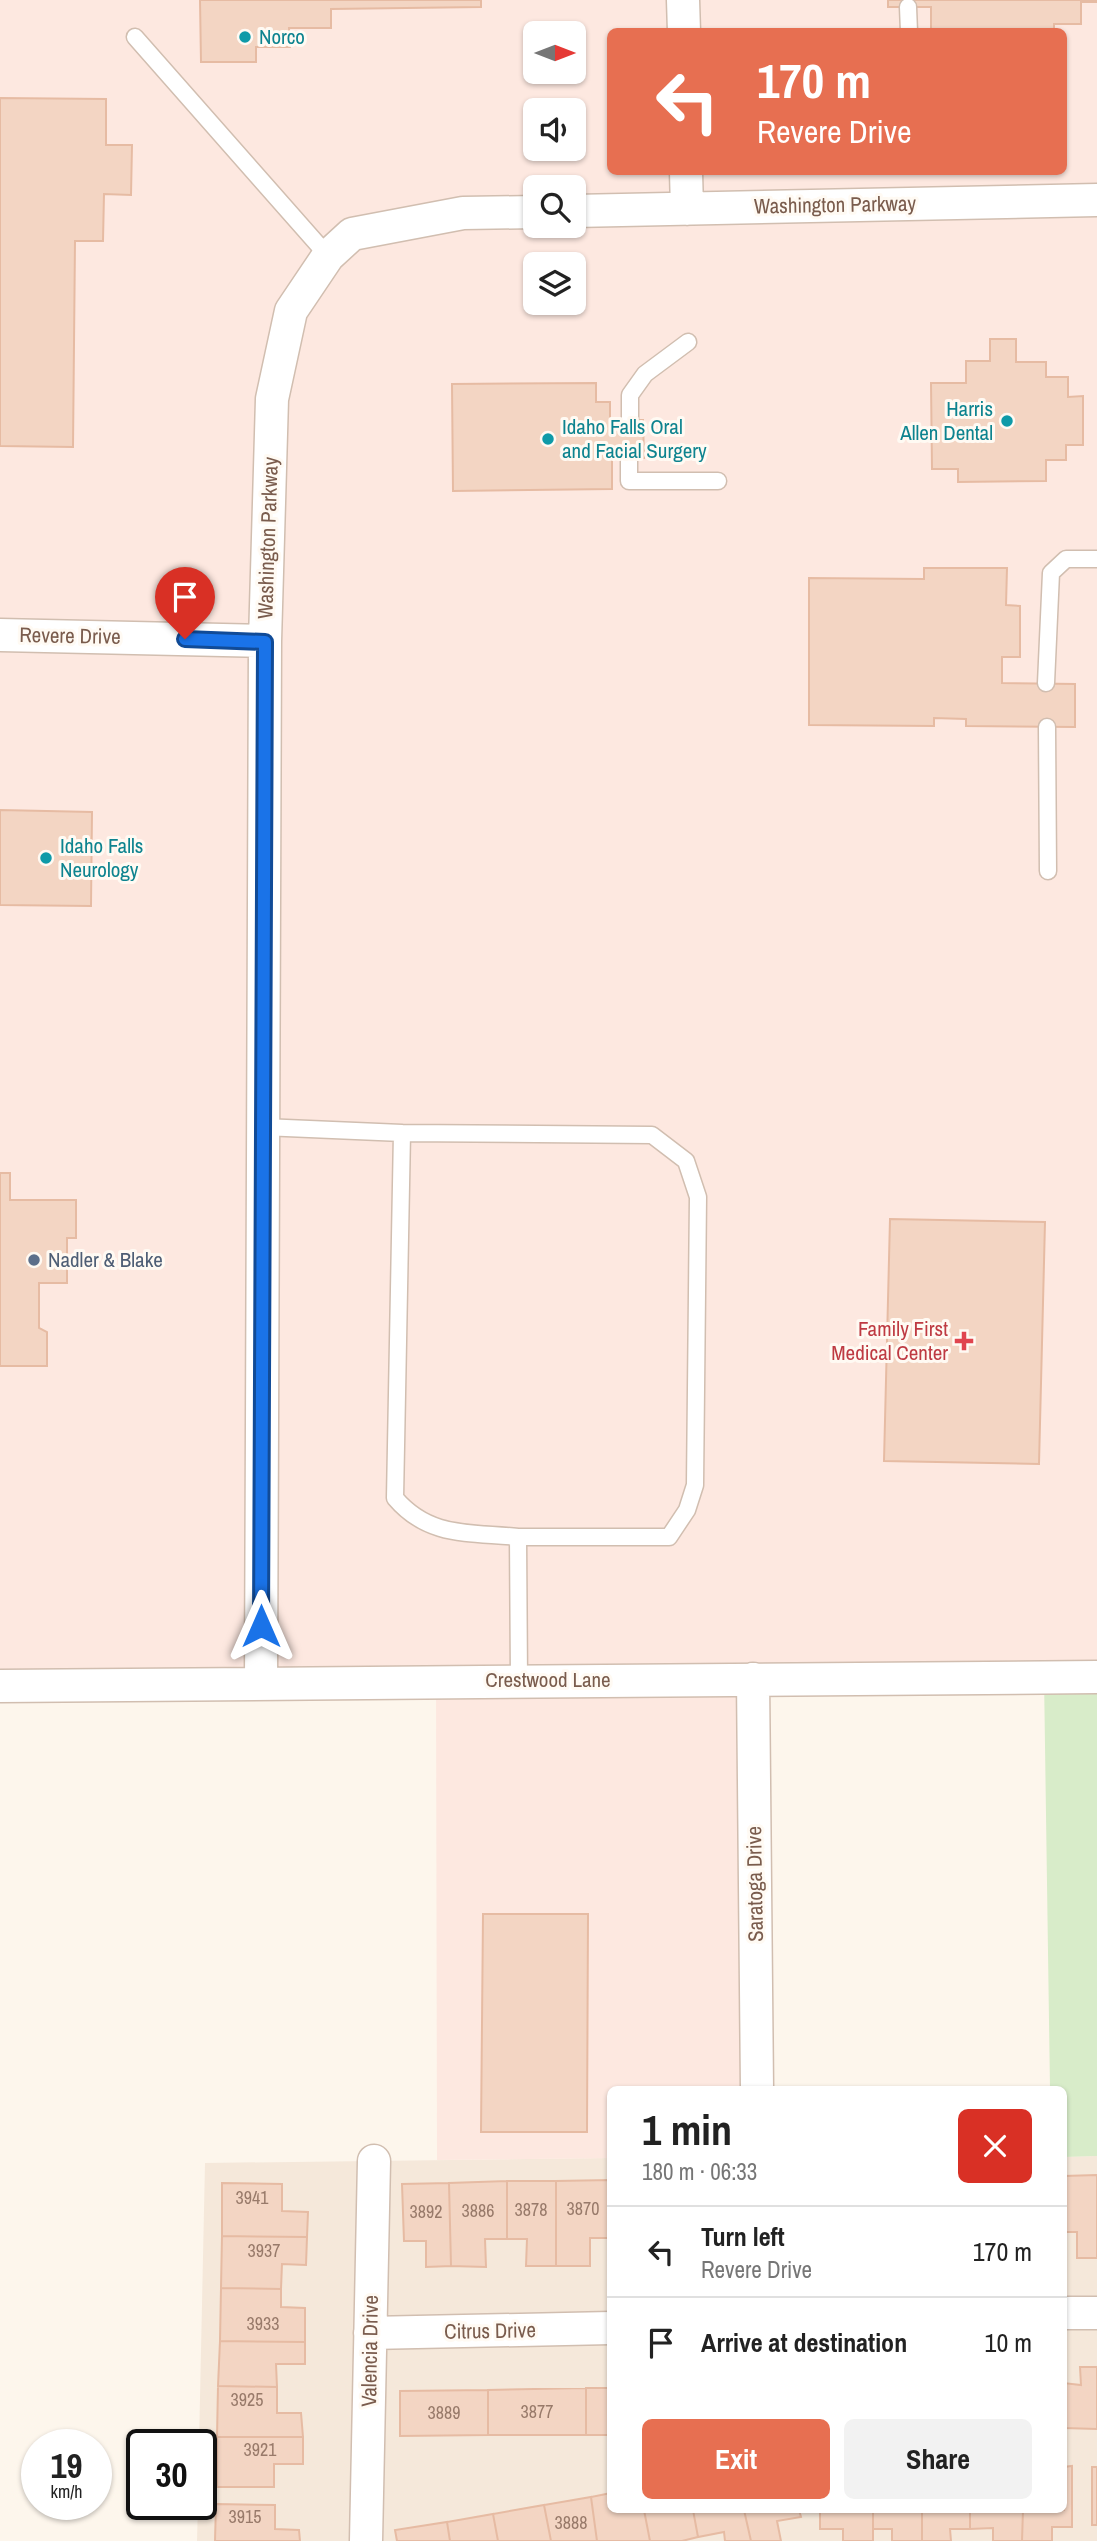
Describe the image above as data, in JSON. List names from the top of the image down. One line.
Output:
{"streets":{"street":["Washington Parkway","Revere Drive","Crestwood Lane","Saratoga Drive","Citrus Drive","Valencia Drive"]},"crossings":[["Washington Parkway","Revere Drive"],["Washington Parkway","Crestwood Lane"],["Crestwood Lane","Saratoga Drive"],["Citrus Drive","Valencia Drive"]],"places":{"other":["Norco","Harris Allen Dental","Idaho Falls Oral and Facial Surgery","Idaho Falls Neurology","Nadler & Blake"],"health":["Family First Medical Center"]},"house_numbers":["3941","3870","3878","3886","3892","3937","3933","3925","3877","3889","3921","3915","3888"],"north":"right","page":{"turn":["170 m","Revere Drive"],"heading":["1 min","180 m · 06:33"],"list":[{"name":"Turn left","note":"Revere Drive","value":"170 m"},{"name":"Arrive at destination","value":"10 m"}],"buttons":["Exit","Share"],"speed":"19 km/h","limit":"30"}}
